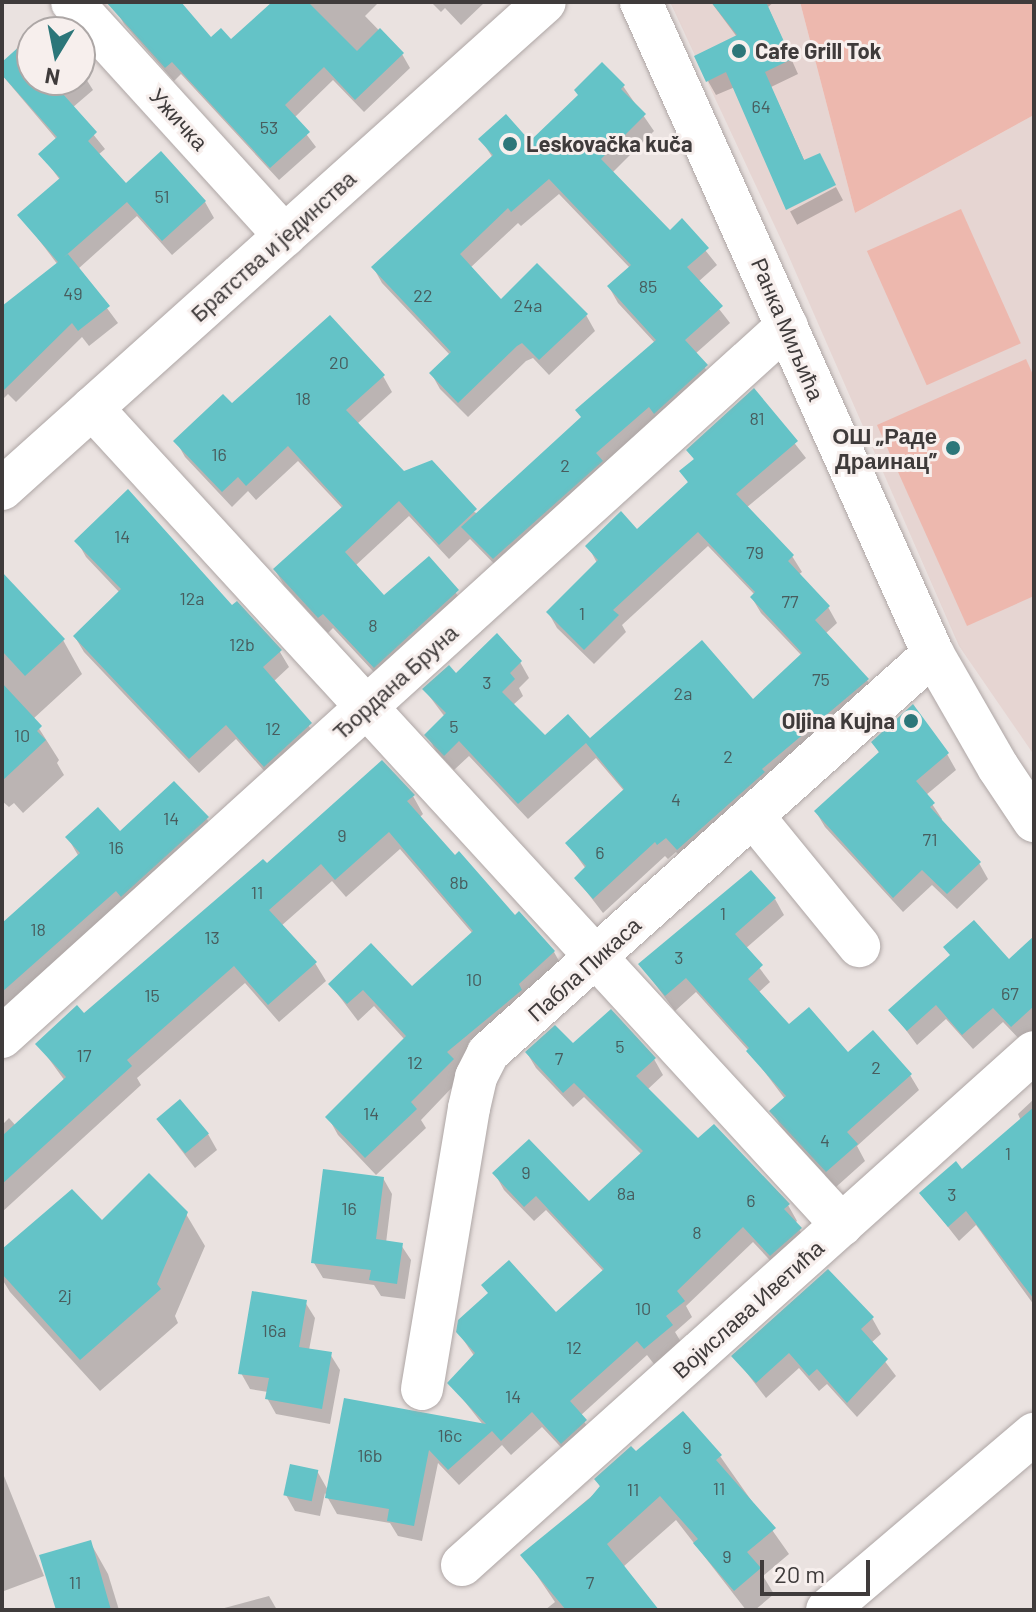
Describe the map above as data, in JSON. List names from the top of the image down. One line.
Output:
{"streets":{"street":["Ужичка","Братства и јединства","Ранка Миљића","Ђордана Бруна","Пабла Пикаса","Војислава Иветића"]},"crossings":[["Ужичка","Братства и јединства"],["Ранка Миљића","Ђордана Бруна"],["Ранка Миљића","Пабла Пикаса"]],"places":["Cafe Grill Tok","Leskovačka kuča","ОШ „Раде Драинац”","Oljina Kujna"],"house_numbers":["64","53","51","85","49","22","24a","20","18","81","16","2","14","79","12a","77","1","8","12b","75","3","2a","5","12","10","2","4","14","9","71","16","6","8b","11","1","18","13","3","10","67","15","5","17","7","12","2","14","4","1","9","8a","3","6","16","8","2j","10","16a","12","14","16c","9","16b","11","11","9","11","7"],"scale_bar":"20 m","north":"bottom"}
